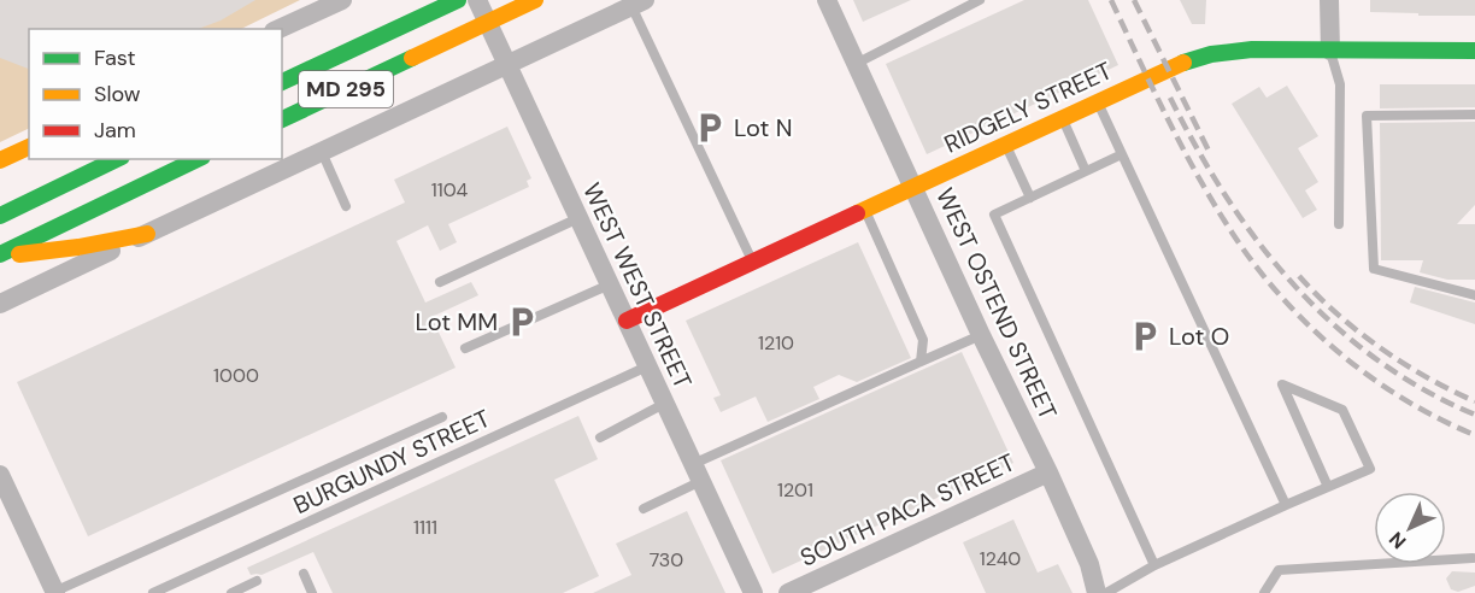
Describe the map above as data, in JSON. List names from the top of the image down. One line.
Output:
{"streets":{"main road":["MD 295","RIDGELY STREET"],"street":["WEST WEST STREET","WEST OSTEND STREET","SOUTH PACA STREET"],"lane":["BURGUNDY STREET"]},"crossings":[["RIDGELY STREET","WEST WEST STREET"],["RIDGELY STREET","WEST OSTEND STREET"],["WEST WEST STREET","BURGUNDY STREET"],["WEST OSTEND STREET","SOUTH PACA STREET"]],"places":{"parking":["Lot N","Lot MM","Lot O"]},"house_numbers":["1104","1210","1000","1201","1111","1240","730"],"legend":["Fast","Slow","Jam"],"north":"bottom left"}
